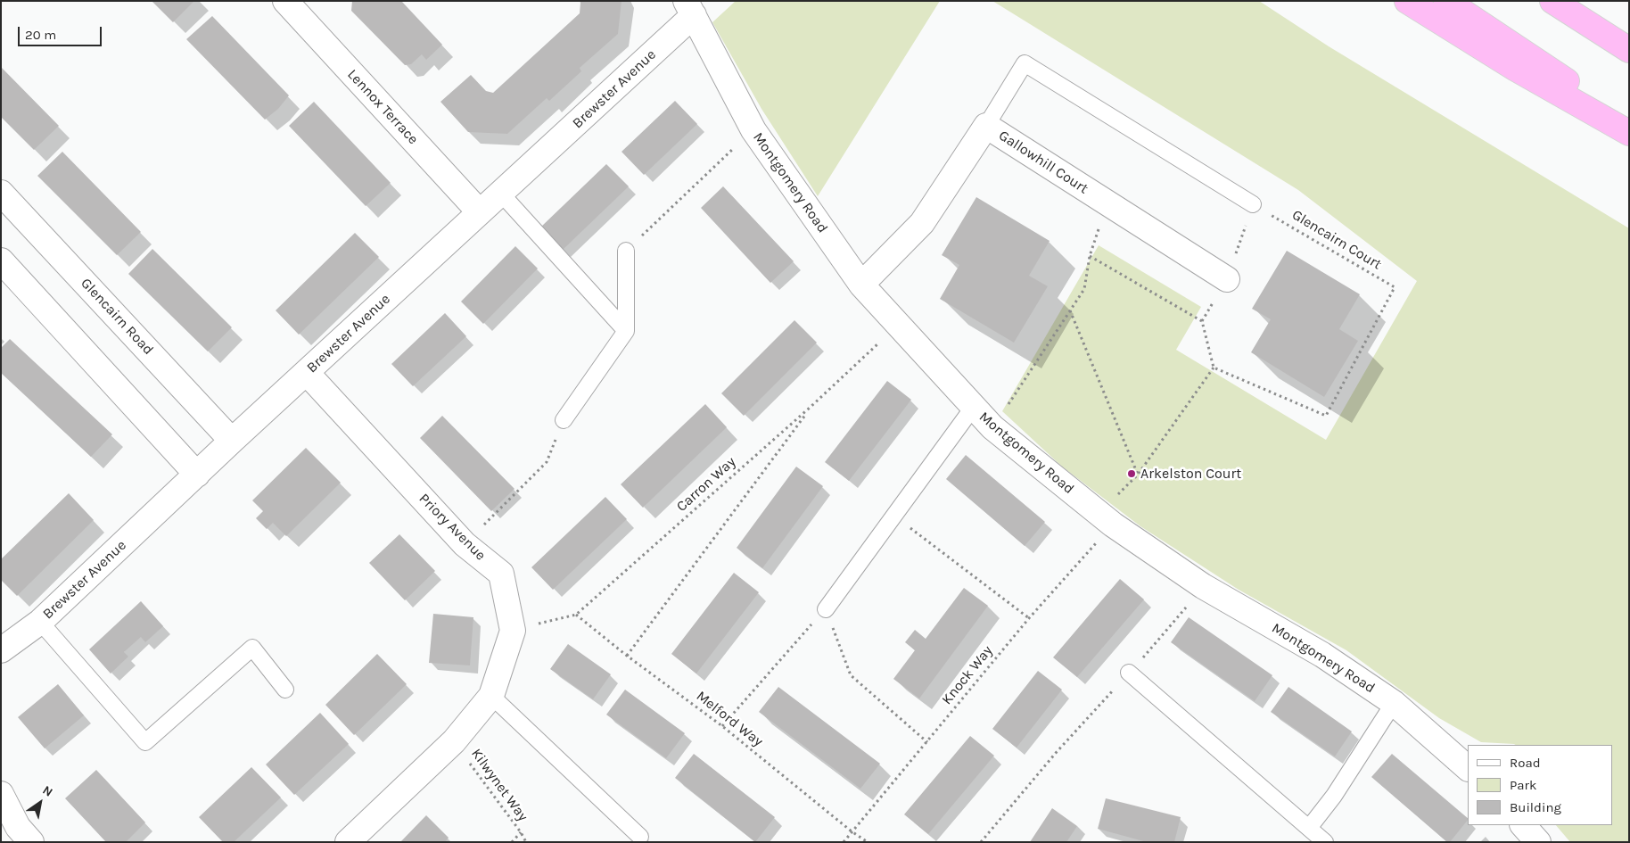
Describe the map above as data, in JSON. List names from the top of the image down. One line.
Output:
{"streets":{"street":["Brewster Avenue","Lennox Terrace","Gallowhill Court","Montgomery Road","Glencairn Road","Priory Avenue"],"path":["Glencairn Court","Carron Way","Knock Way","Melford Way","Kilwynet Way"]},"crossings":[["Brewster Avenue","Lennox Terrace"],["Brewster Avenue","Montgomery Road"],["Brewster Avenue","Glencairn Road"],["Brewster Avenue","Priory Avenue"],["Gallowhill Court","Montgomery Road"],["Montgomery Road","Carron Way"],["Montgomery Road","Knock Way"],["Glencairn Court","Knock Way"],["Carron Way","Priory Avenue"],["Carron Way","Melford Way"],["Priory Avenue","Kilwynet Way"],["Knock Way","Melford Way"]],"places":["Arkelston Court"],"legend":["Road","Park","Building"],"scale_bar":"20 m","north":"top right"}
